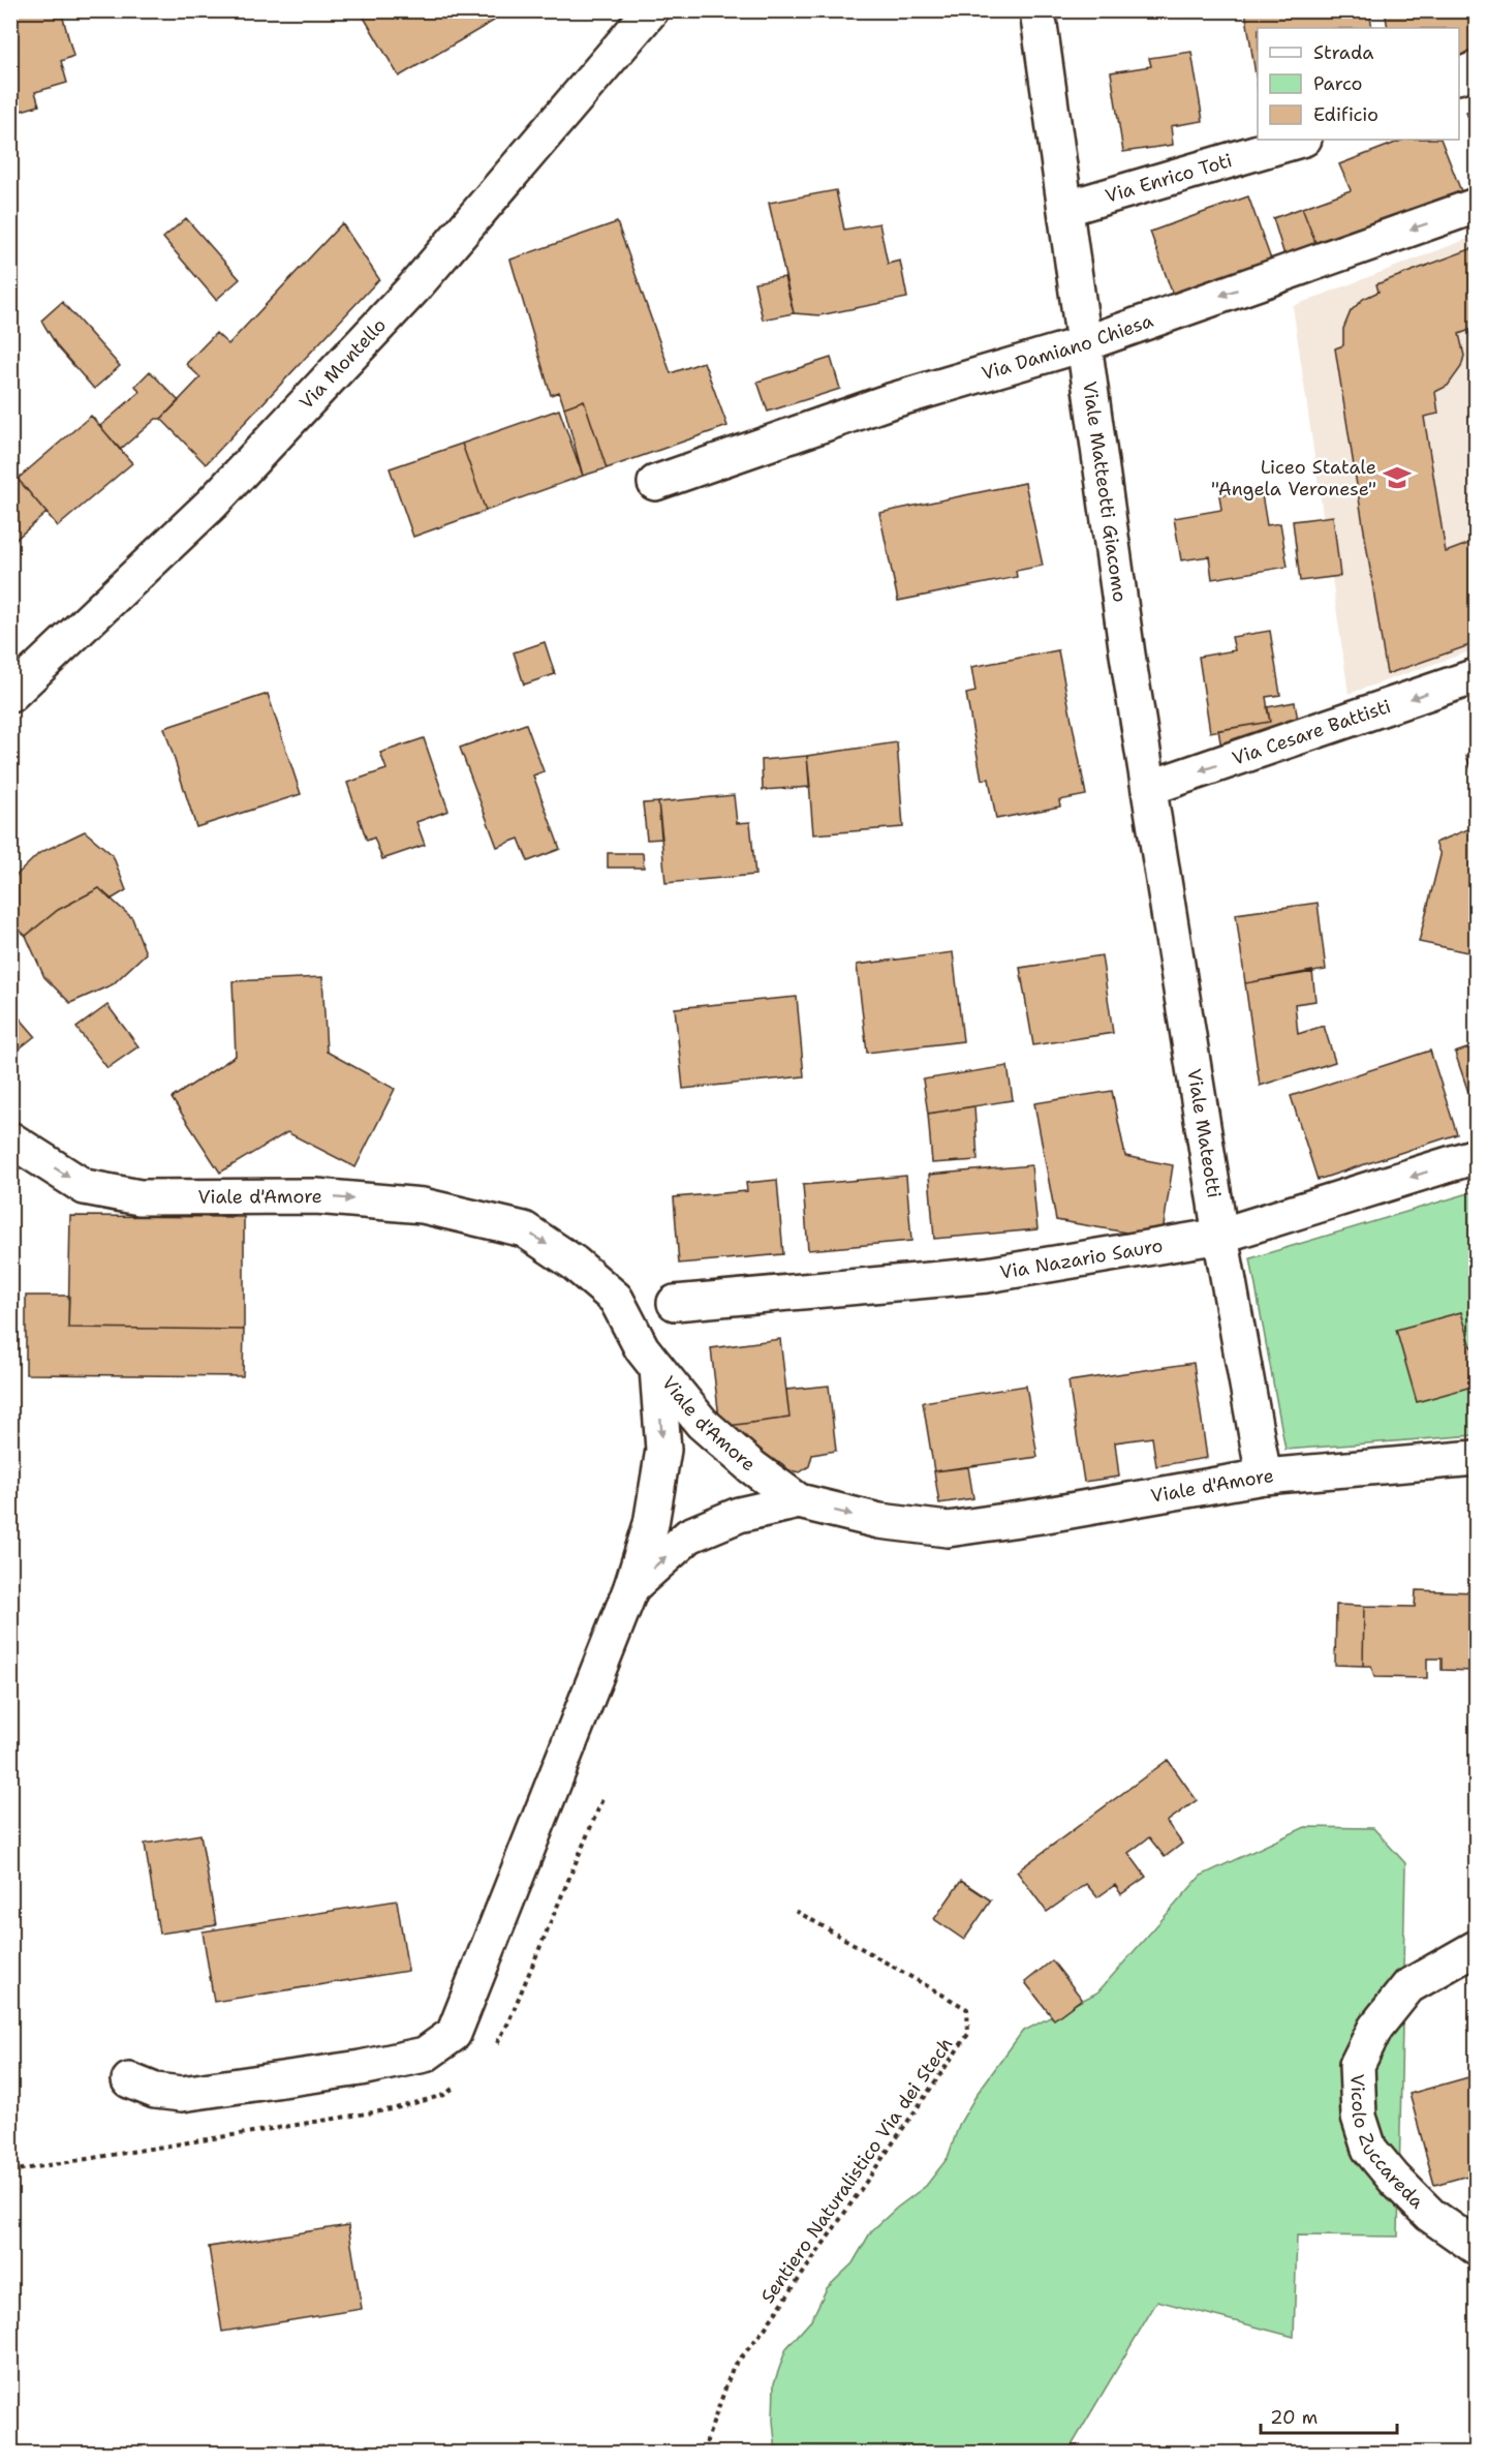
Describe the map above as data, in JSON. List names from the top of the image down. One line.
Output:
{"streets":{"street":["Via Enrico Toti","Via Damiano Chiesa","Via Montello","Viale Matteotti Giacomo","Via Cesare Battisti","Viale Mateotti","Viale d'Amore","Via Nazario Sauro","Vicolo Zuccareda"],"path":["Sentiero Naturalistico Via dei Stech"]},"crossings":[["Via Enrico Toti","Viale Matteotti Giacomo"],["Via Damiano Chiesa","Viale Matteotti Giacomo"],["Viale Matteotti Giacomo","Via Cesare Battisti"],["Viale Matteotti Giacomo","Viale Mateotti"],["Via Cesare Battisti","Viale Mateotti"],["Viale Mateotti","Viale d'Amore"],["Viale Mateotti","Via Nazario Sauro"]],"one_way":["Via Damiano Chiesa","Via Cesare Battisti","Viale d'Amore"],"places":{"school or university":["Liceo Statale \"Angela Veronese\""]},"legend":["Strada","Parco","Edificio"],"scale_bar":"20 m"}
